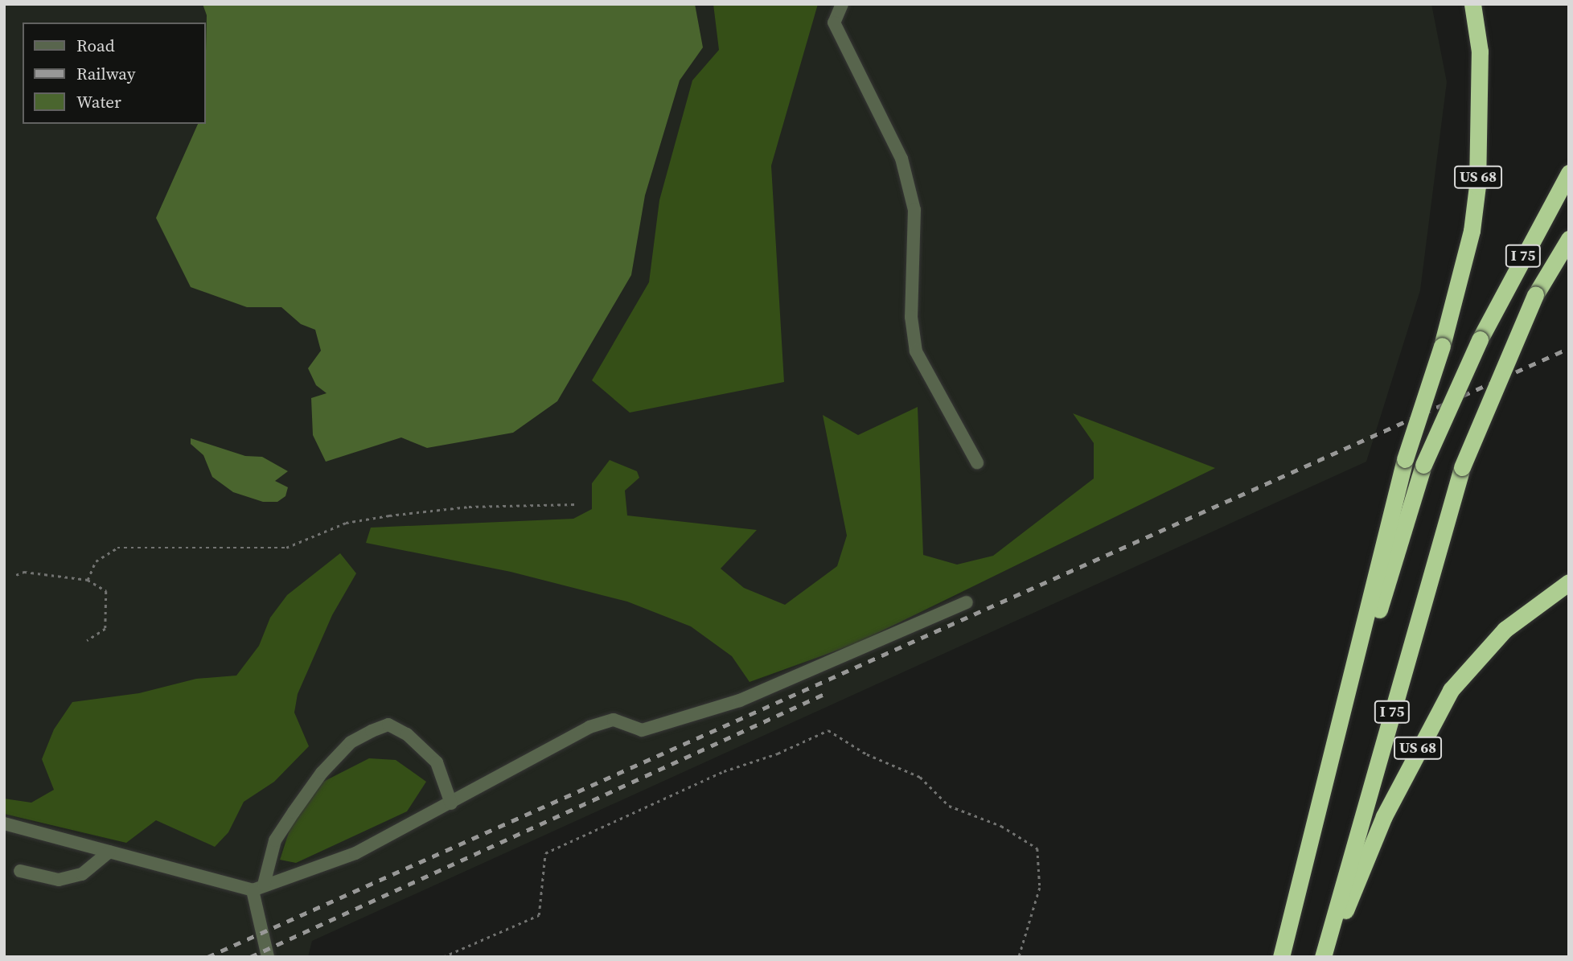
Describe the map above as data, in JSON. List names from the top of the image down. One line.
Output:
{"streets":{"highway":["US 68","I 75"]},"crossings":[["US 68","I 75"]],"legend":["Road","Railway","Water"]}
